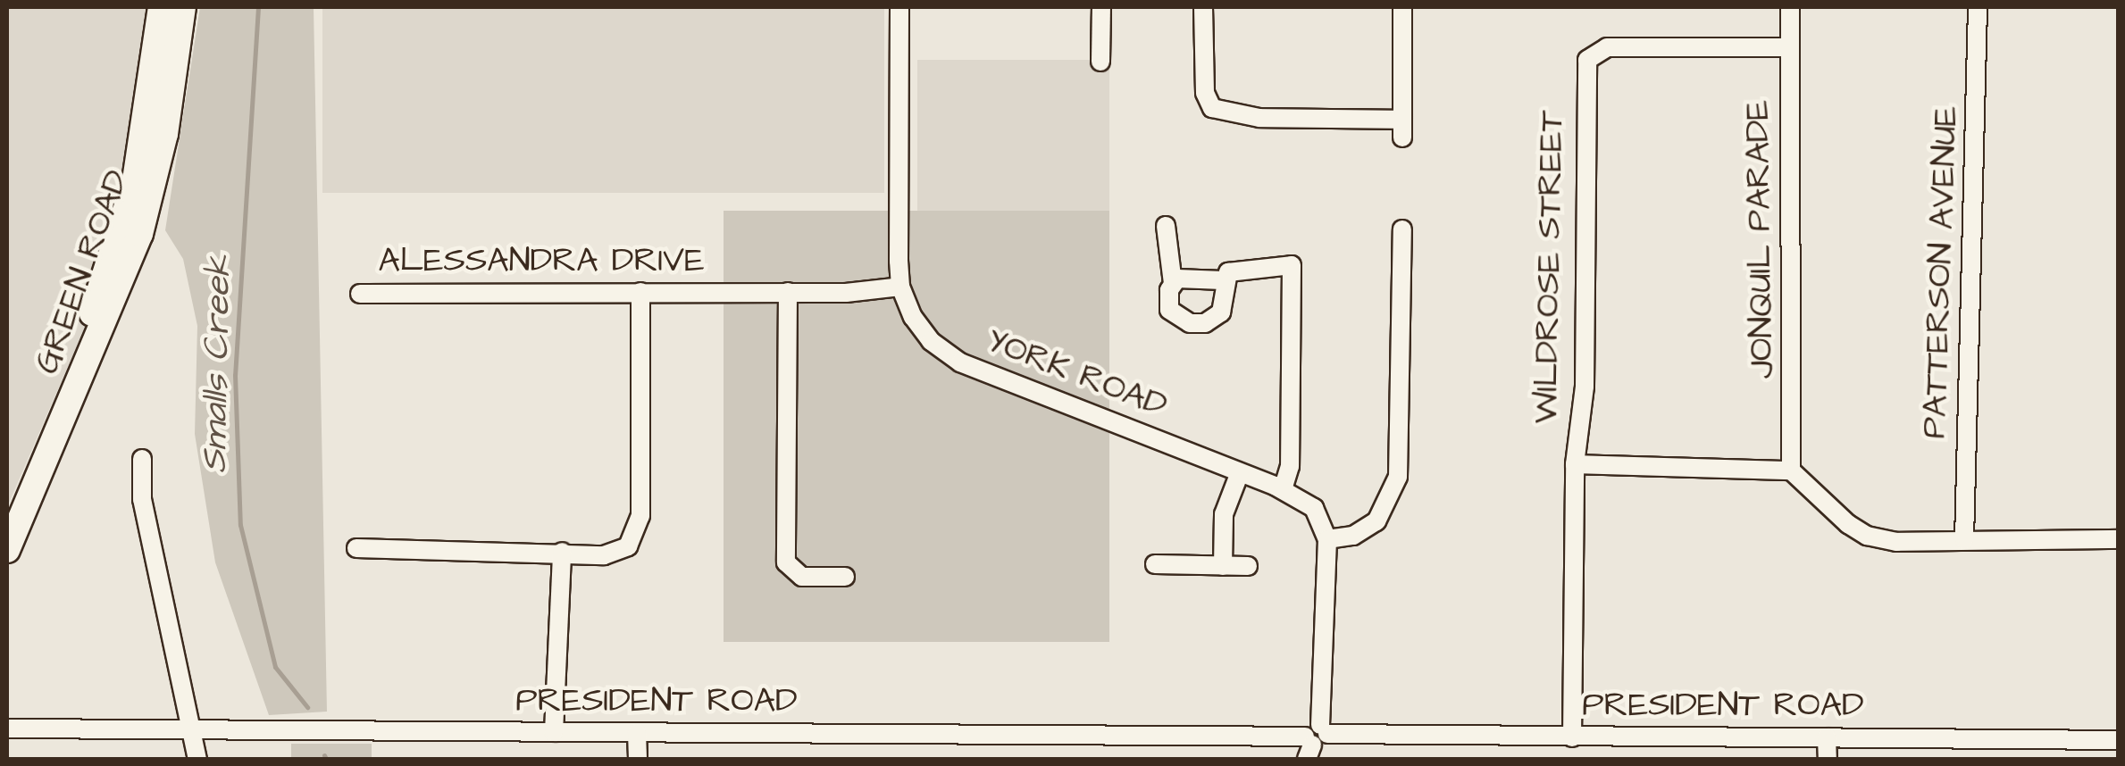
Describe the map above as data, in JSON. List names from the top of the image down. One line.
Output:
{"streets":{"main road":["GREEN ROAD"],"street":["JONQUIL PARADE","ALESSANDRA DRIVE","WILDROSE STREET","PATTERSON AVENUE","YORK ROAD","PRESIDENT ROAD"]},"crossings":[["JONQUIL PARADE","WILDROSE STREET"],["ALESSANDRA DRIVE","YORK ROAD"],["WILDROSE STREET","PRESIDENT ROAD"]],"water":["Smalls Creek"]}
